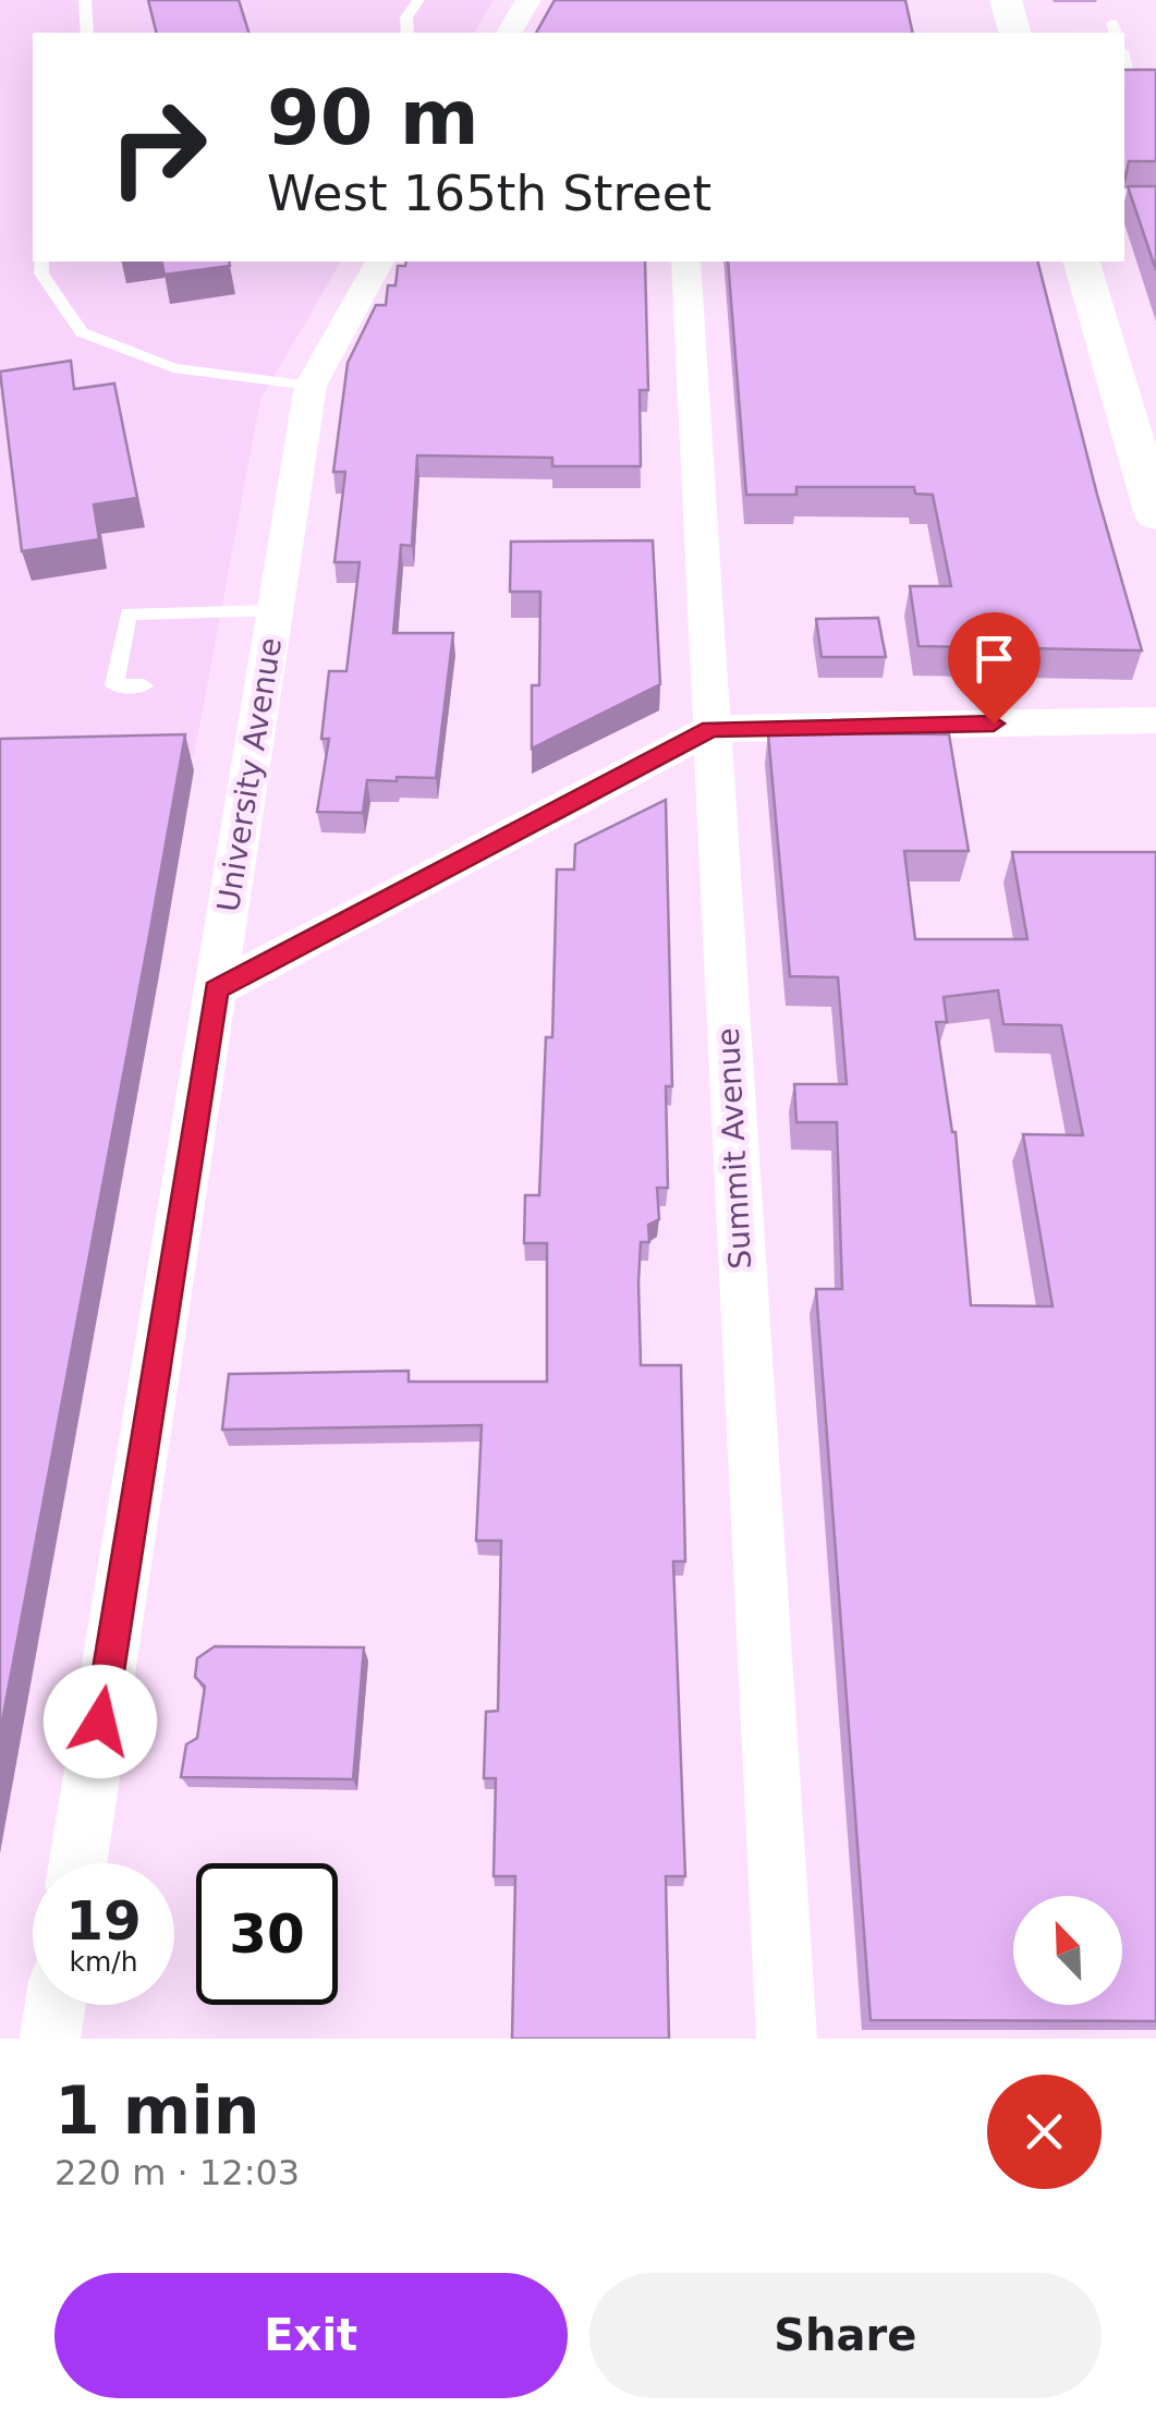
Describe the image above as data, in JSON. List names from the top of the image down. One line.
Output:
{"streets":{"street":["University Avenue","Summit Avenue"]},"north":"top left","page":{"turn":["90 m","West 165th Street"],"speed":"19 km/h","limit":"30","heading":["1 min","220 m · 12:03"],"buttons":["Exit","Share"]}}
